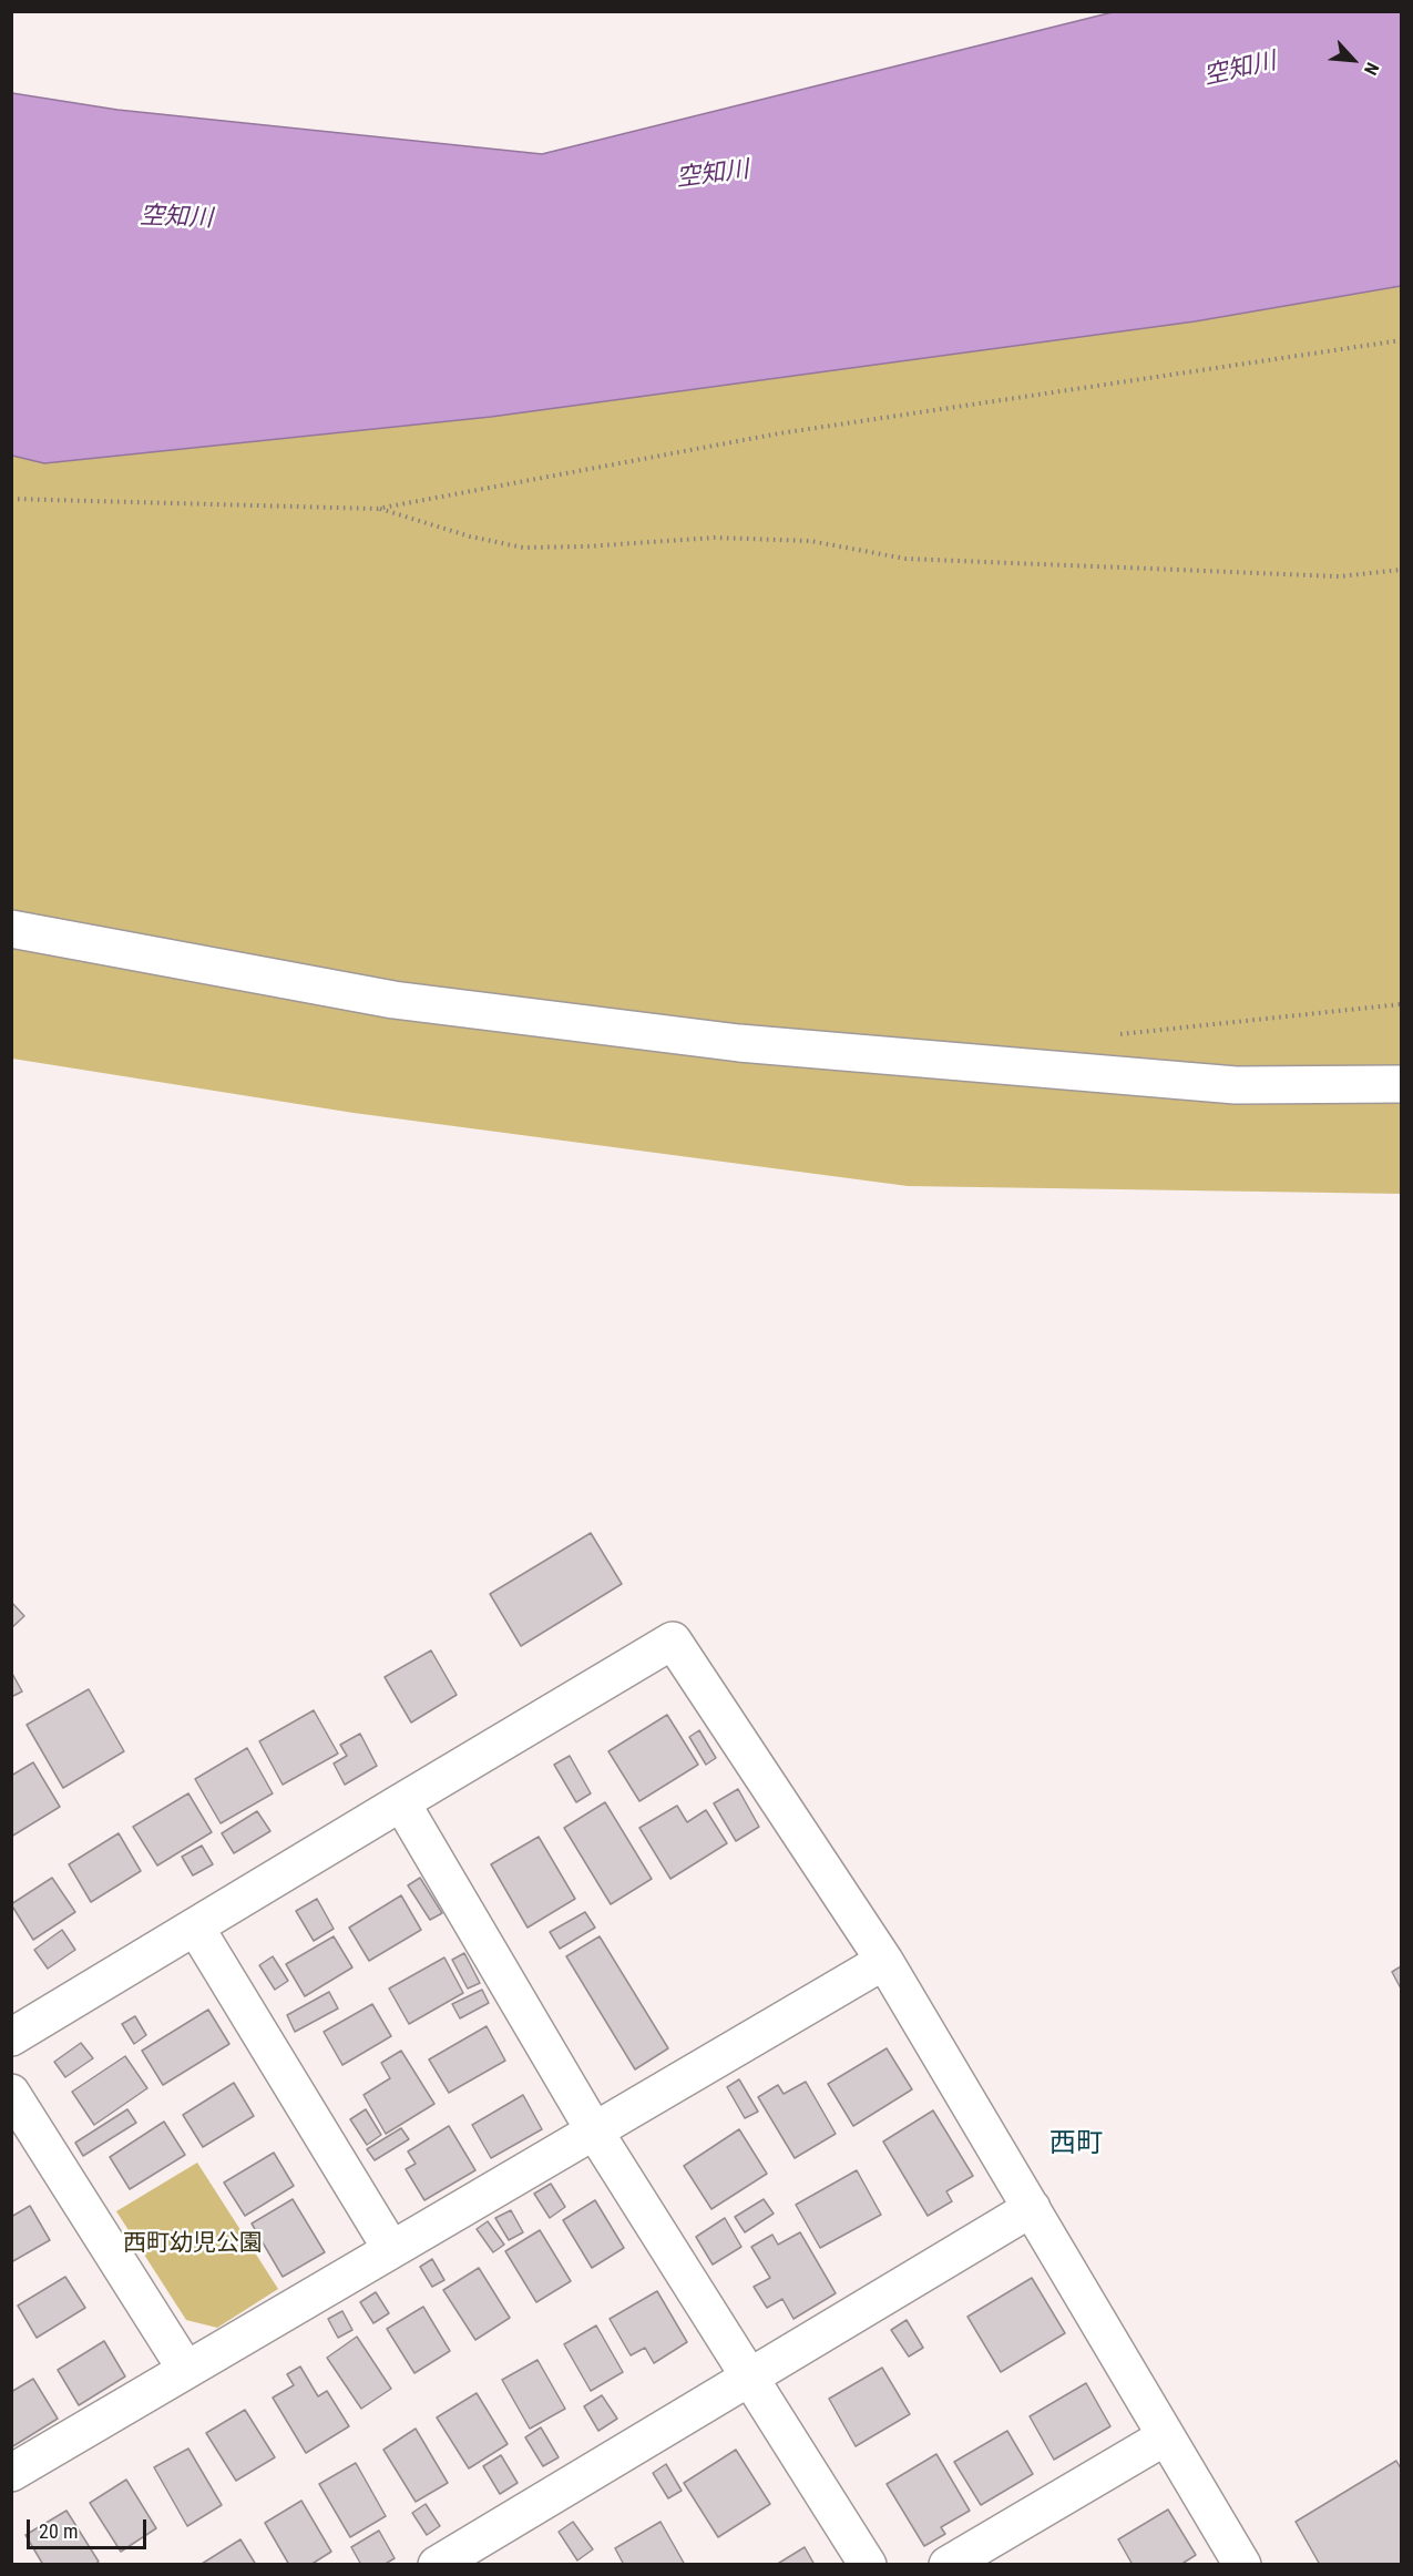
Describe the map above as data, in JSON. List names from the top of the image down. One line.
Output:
{"districts":["西町"],"water":["空知川"],"parks":["西町幼児公園"],"scale_bar":"20 m","north":"bottom right"}
